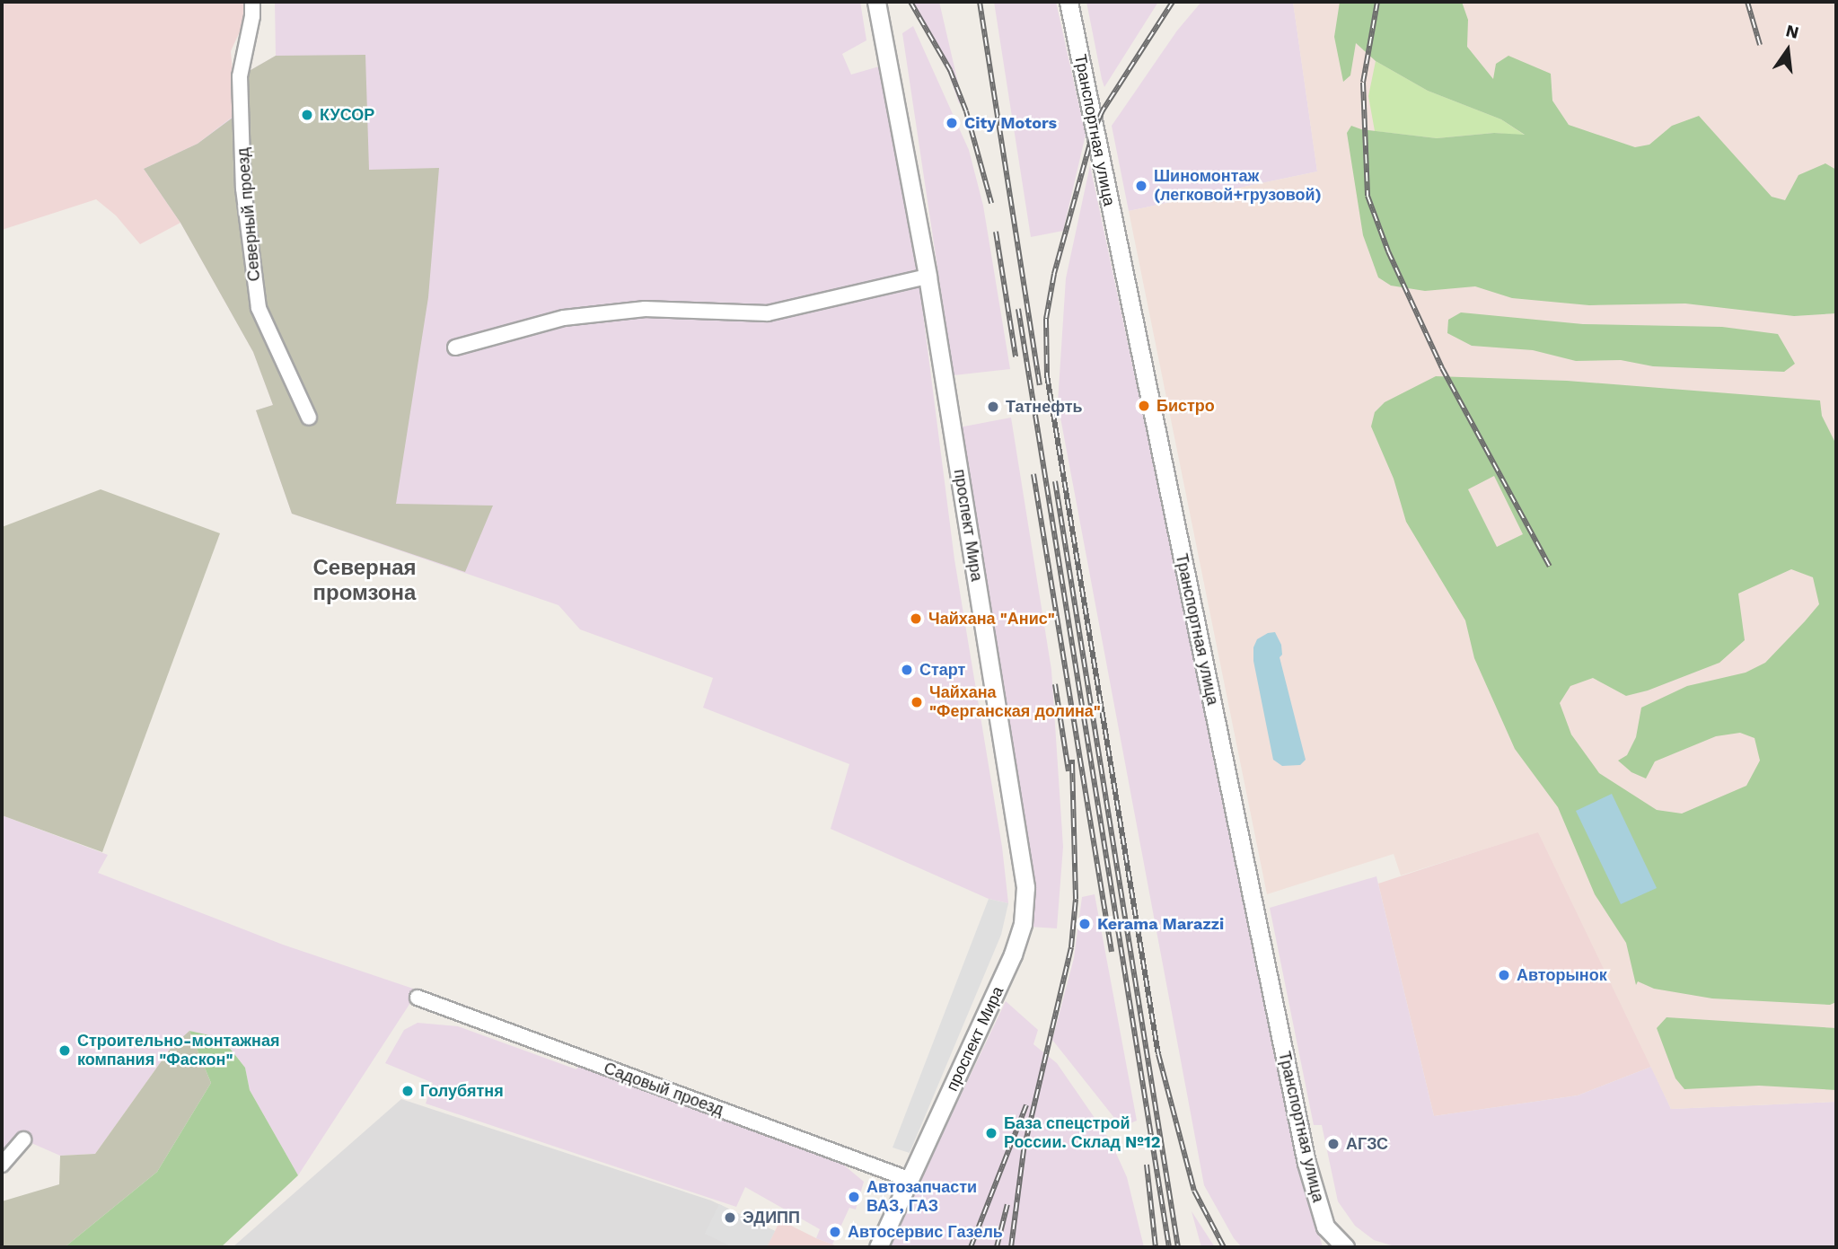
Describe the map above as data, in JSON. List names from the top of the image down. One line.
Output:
{"streets":{"street":["Транспортная улица","Северный проезд","проспект Мира","Садовый проезд"]},"crossings":[["проспект Мира","Садовый проезд"]],"districts":["Северная промзона"],"places":["КУСОР","City Motors","Шиномонтаж (легковой+грузовой)","Бистро","Татнефть","Чайхана \"Анис\"","Старт","Чайхана \"Ферганская долина\"","Kerama Marazzi","Авторынок","Строительно-монтажная компания \"Фаскон\"","Голубятня","База спецстрой России. Склад №12","АГЗС","Автозапчасти ВАЗ, ГАЗ","ЭДИПП","Автосервис Газель"],"north":"top"}
